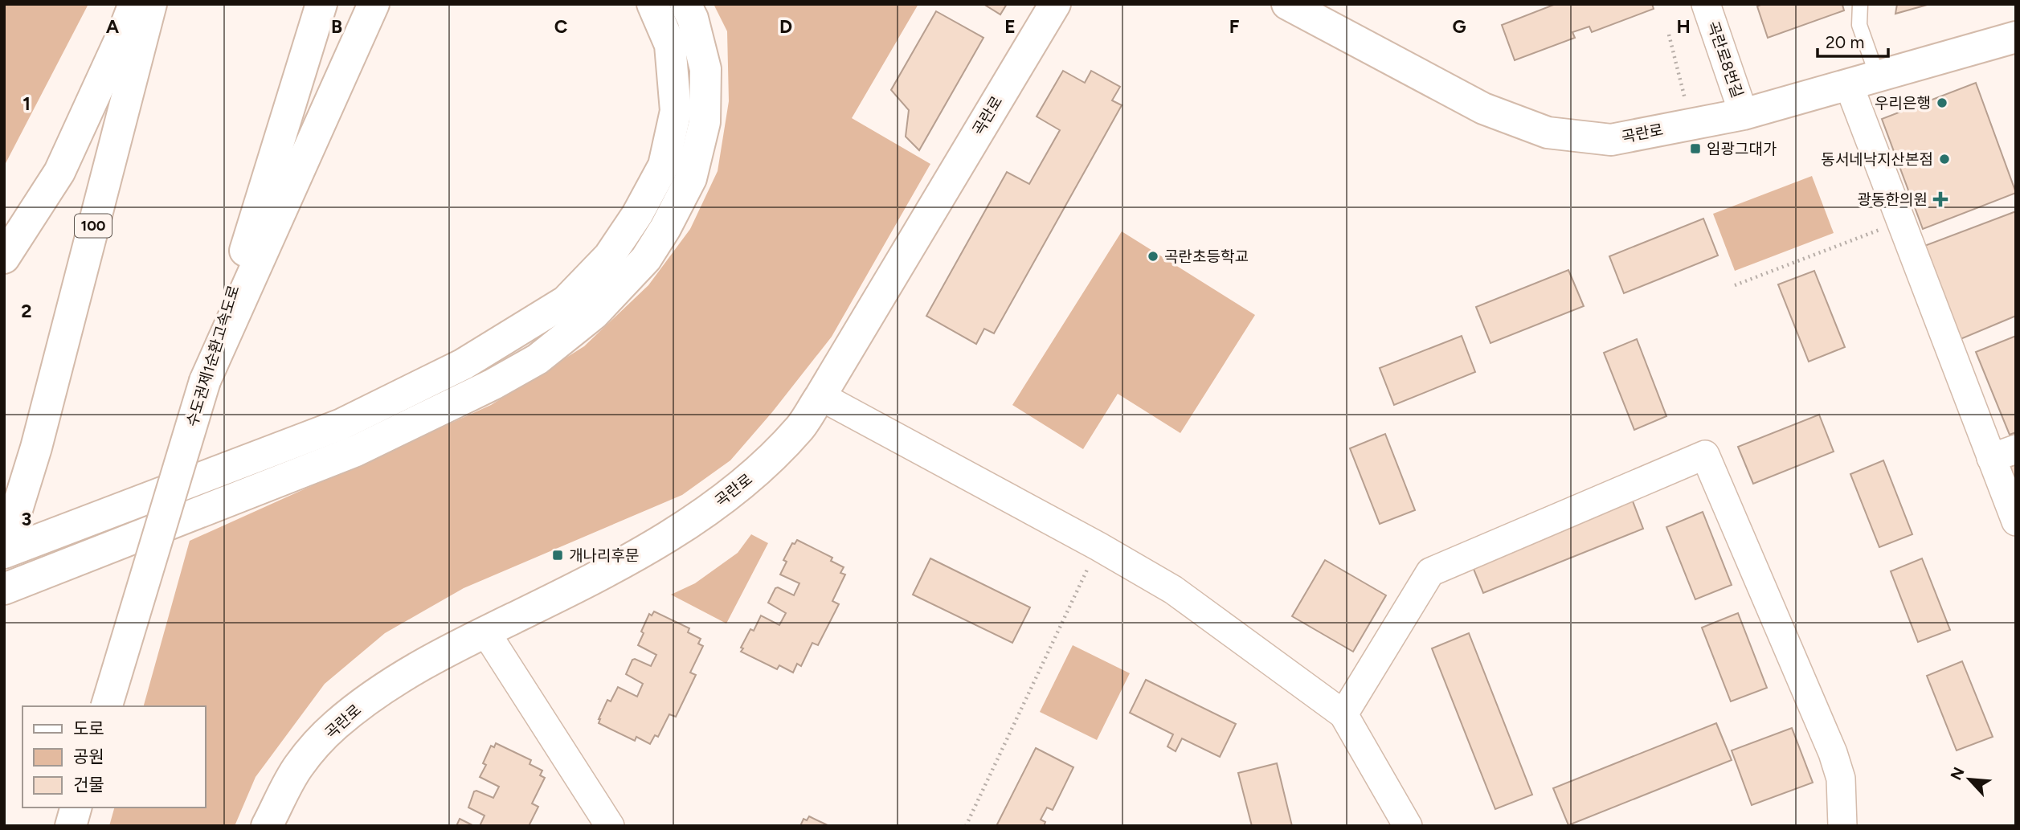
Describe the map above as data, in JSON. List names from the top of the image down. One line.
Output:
{"streets":{"main road":["곡란로","100","수도권제1순환고속도로"],"street":["곡란로8번길"]},"crossings":[["곡란로8번길","곡란로"]],"places":{"other":["우리은행","동서네낙지산본점","곡란초등학교"],"transit":["임광그대가","개나리후문"],"health":["광동한의원"]},"legend":["도로","공원","건물"],"scale_bar":"20 m","north":"top left","grid":{"columns":["A","B","C","D","E","F","G","H"],"rows":["1","2","3"]}}
